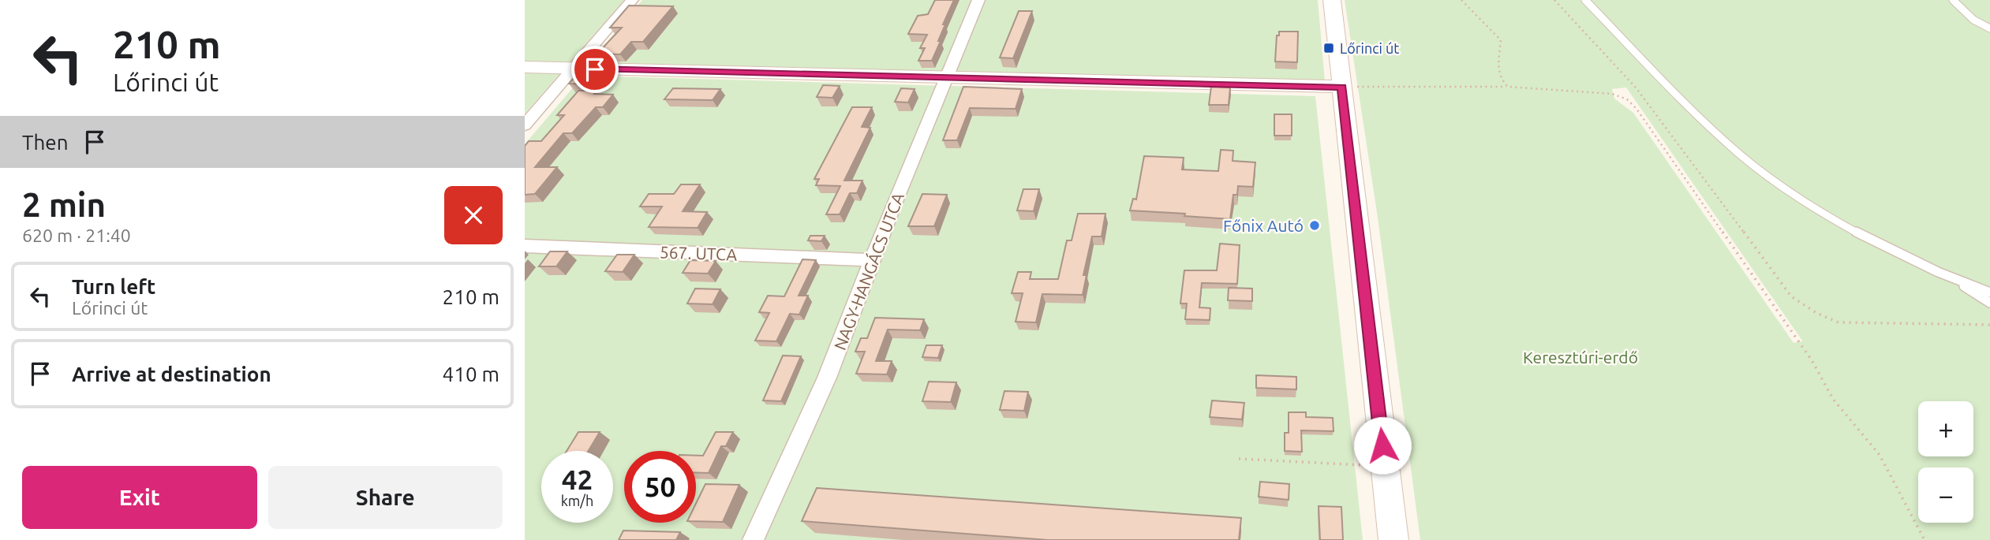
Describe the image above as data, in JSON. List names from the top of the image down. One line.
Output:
{"streets":{"street":["567. UTCA","NAGY-HANGÁCS UTCA"]},"crossings":[["567. UTCA","NAGY-HANGÁCS UTCA"]],"parks":["Keresztúri-erdő"],"places":{"transit":["Lőrinci út"],"other":["Főnix Autó"]},"page":{"turn":["210 m","Lőrinci út"],"then":"Then","heading":["2 min","620 m · 21:40"],"list":[{"name":"Turn left","note":"Lőrinci út","value":"210 m"},{"name":"Arrive at destination","value":"410 m"}],"map_buttons":["+","−"],"speed":"42 km/h","limit":"50","buttons":["Exit","Share"]}}
